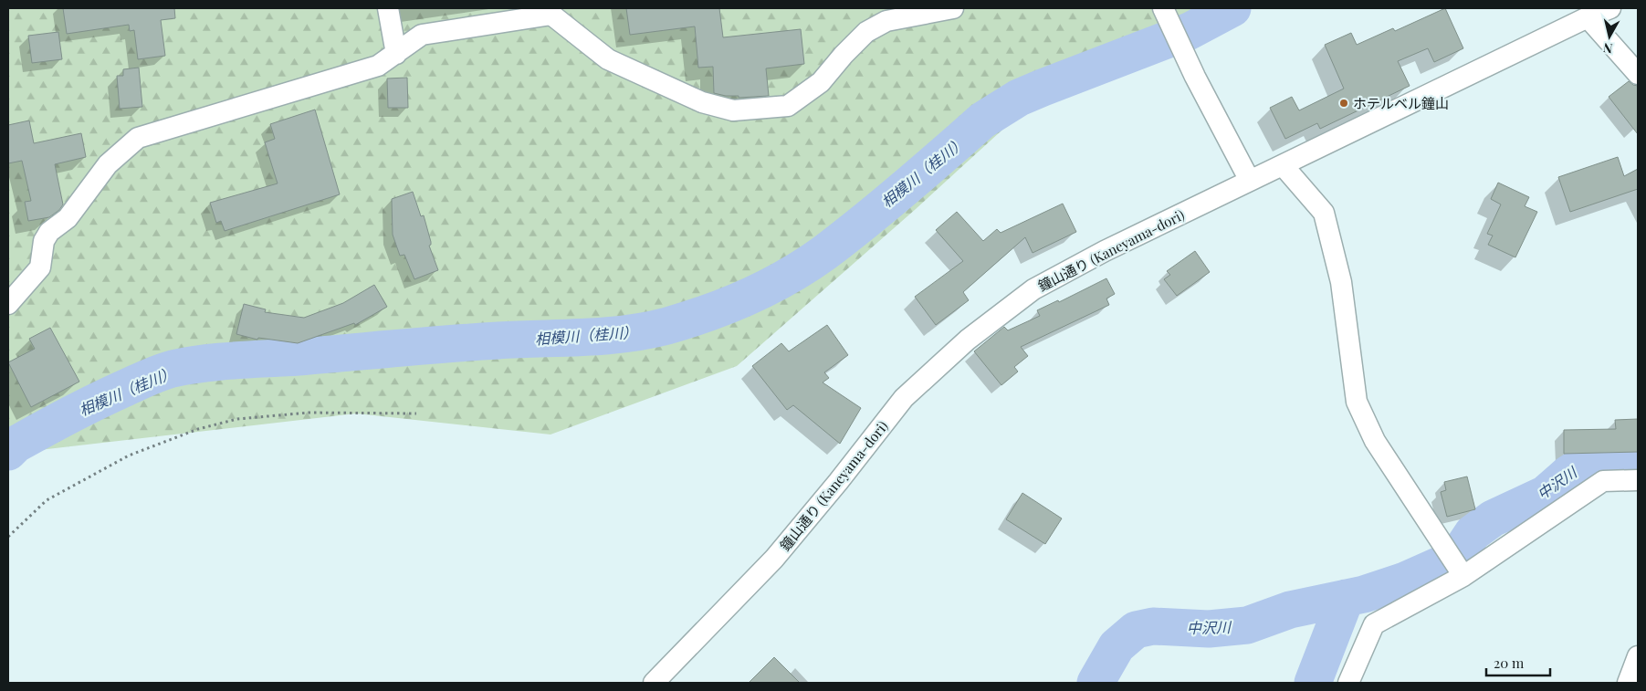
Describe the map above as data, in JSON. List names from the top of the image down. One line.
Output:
{"streets":{"street":["鐘山通り (Kaneyama-dori)"]},"water":["相模川（桂川）","中沢川"],"places":["ホテルベル鐘山"],"scale_bar":"20 m","north":"bottom"}
